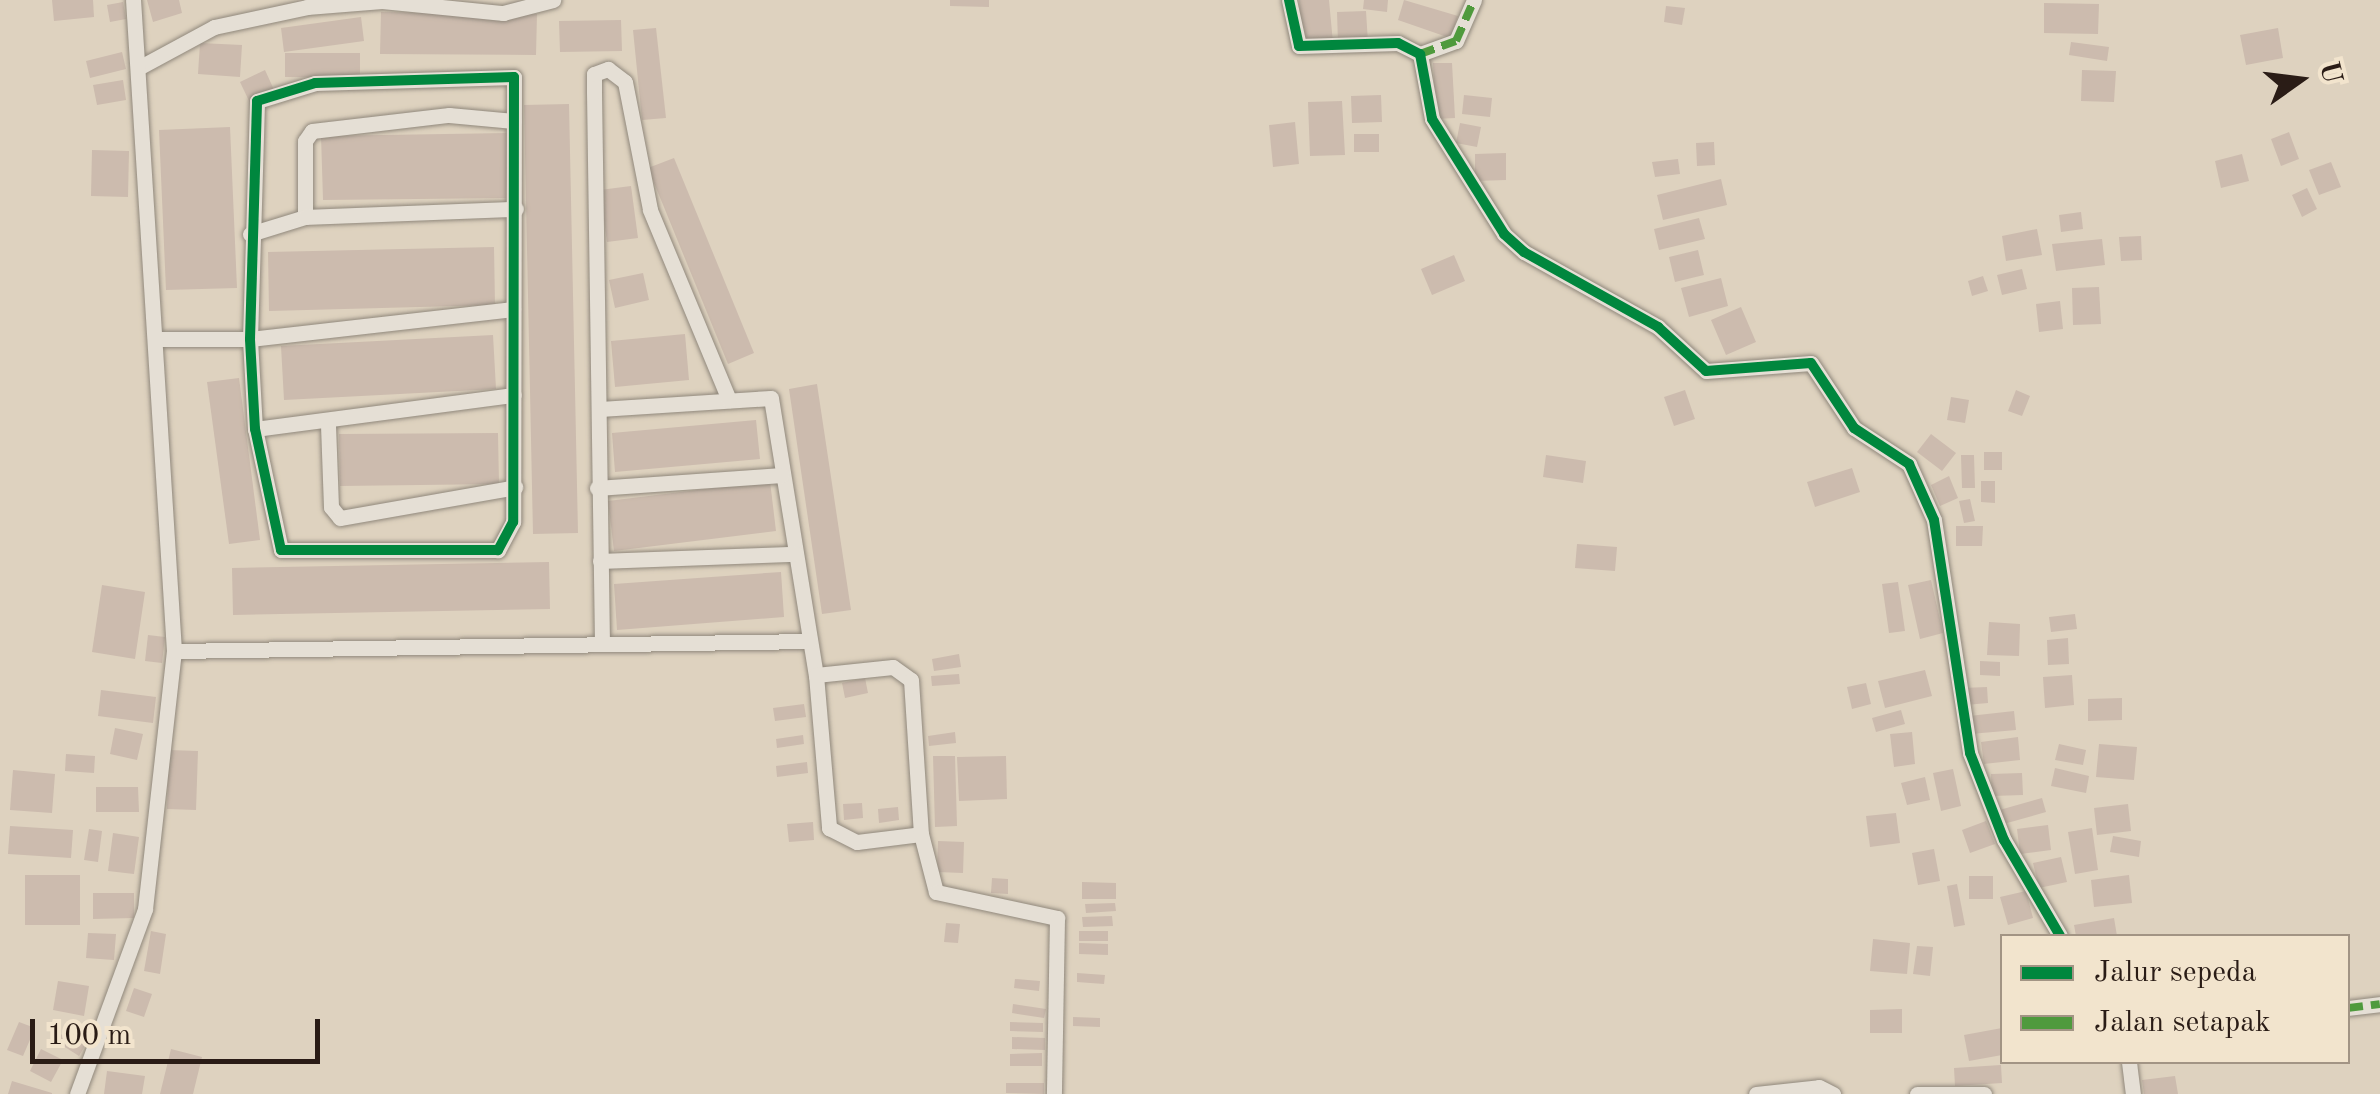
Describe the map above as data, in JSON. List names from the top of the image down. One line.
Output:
{"legend":["Jalur sepeda","Jalan setapak"],"scale_bar":"100 m","north":"right"}
